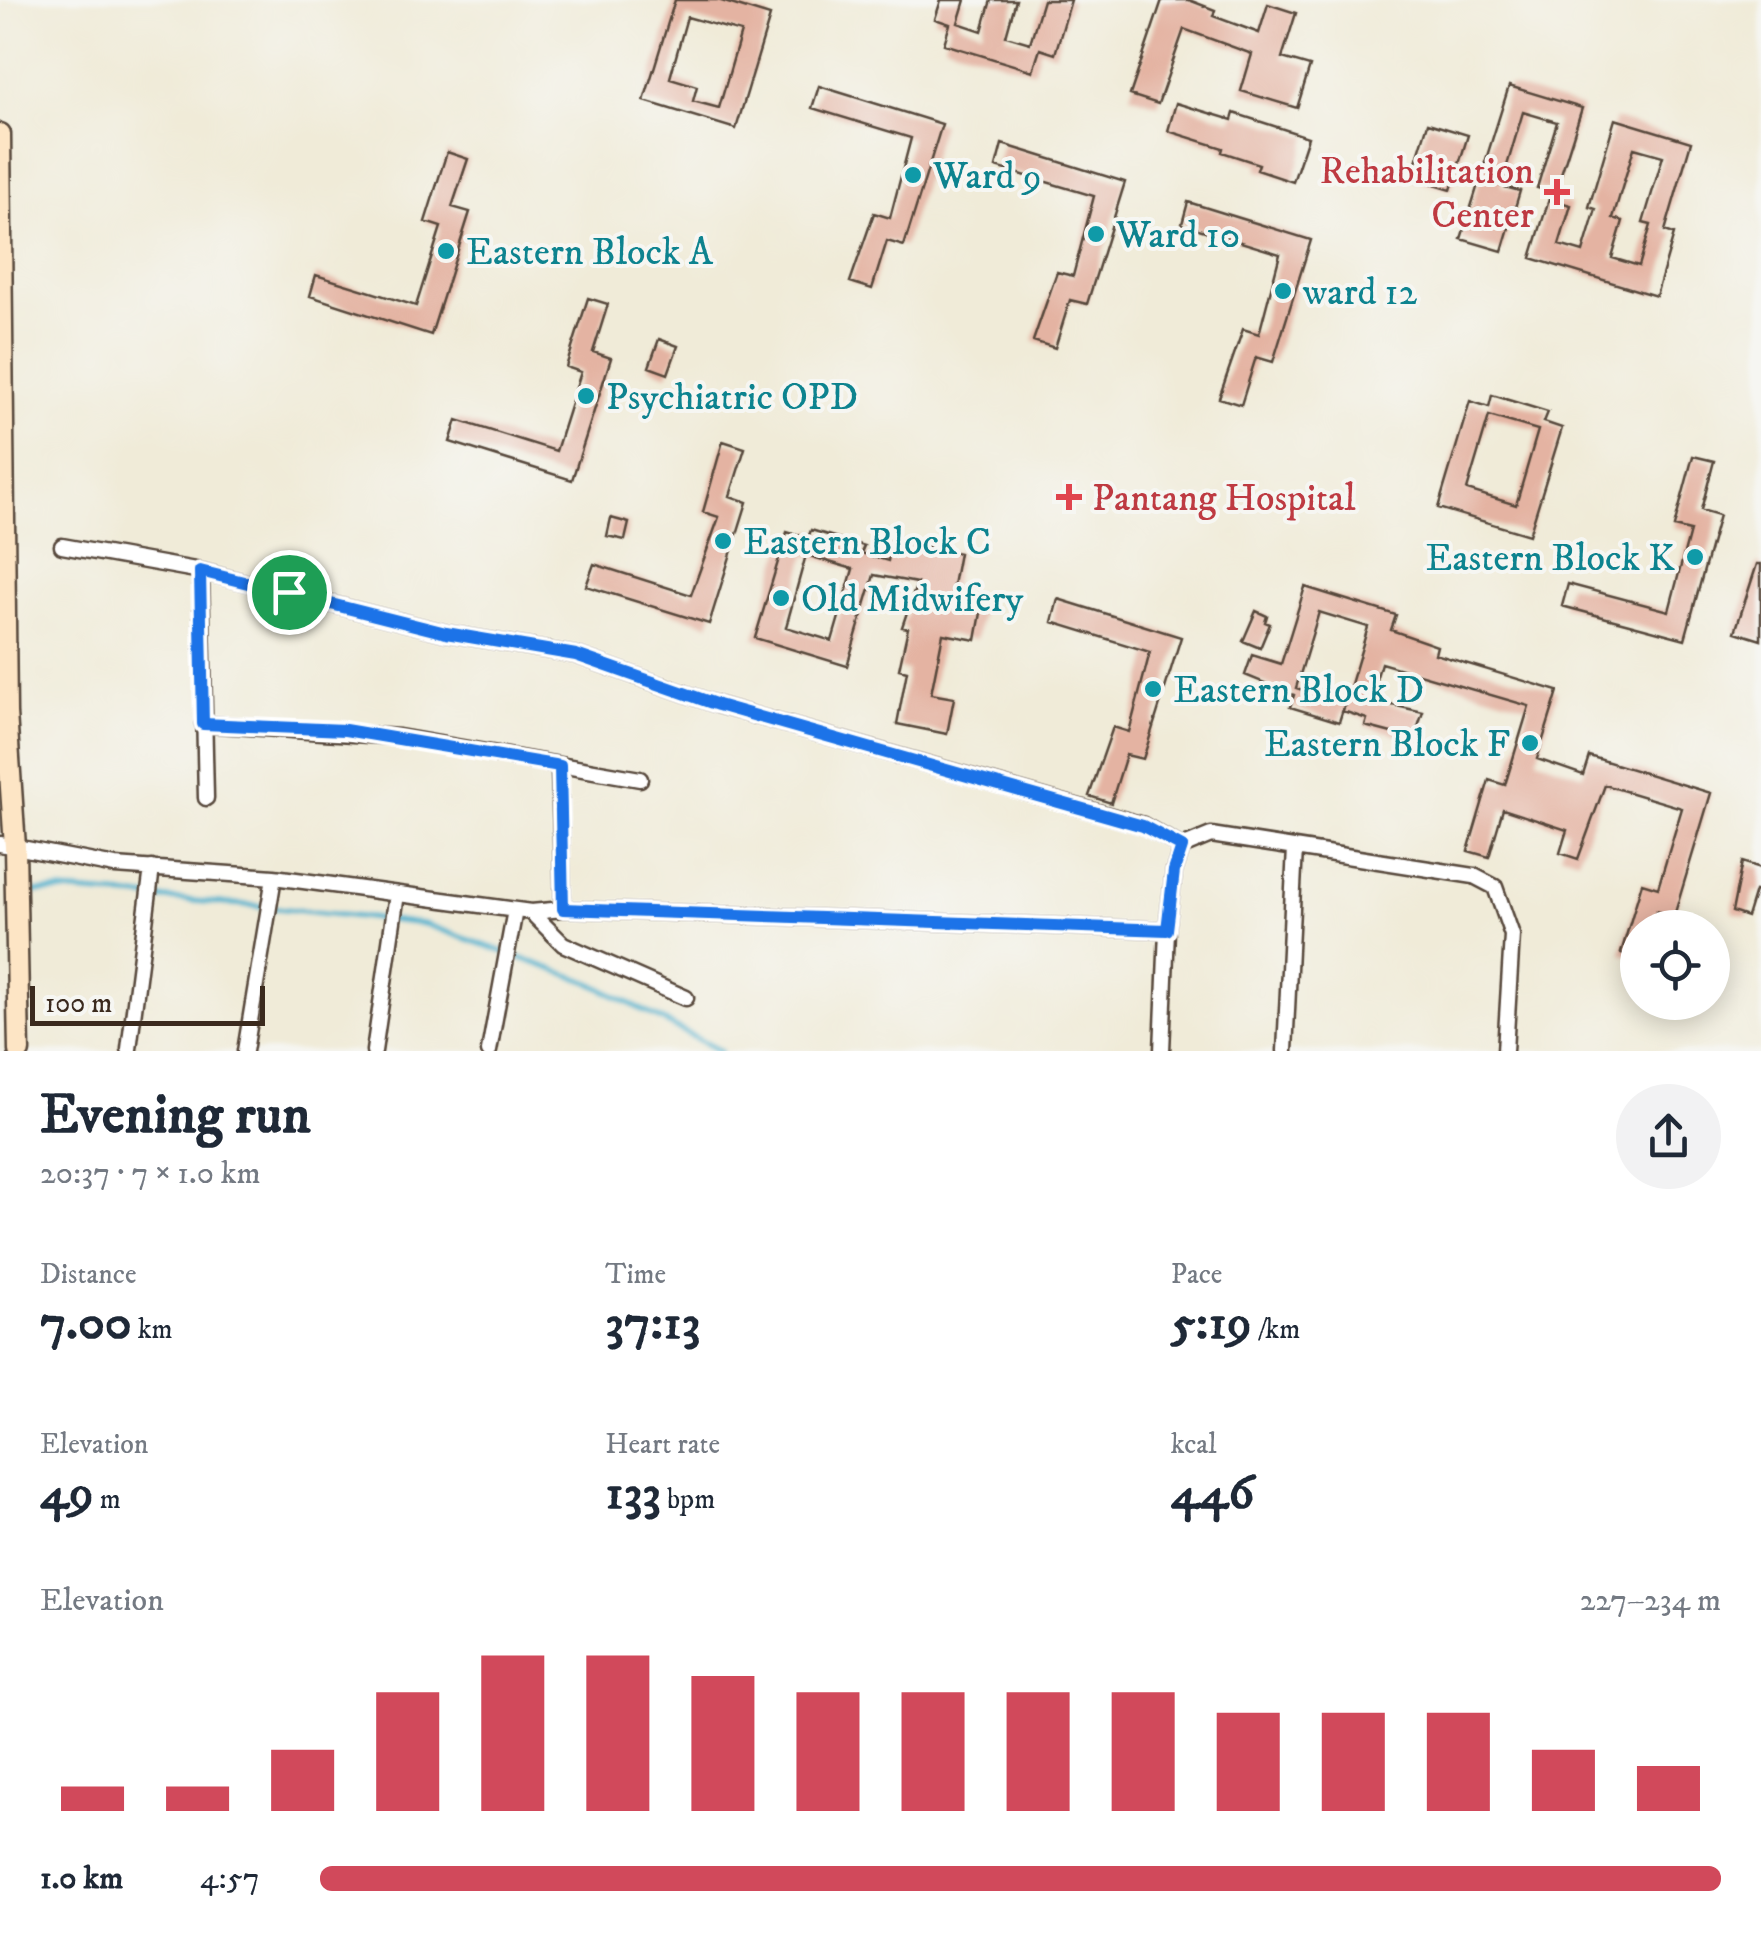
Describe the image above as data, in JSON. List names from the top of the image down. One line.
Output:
{"places":{"other":["Ward 9","Ward 10","Eastern Block A","ward 12","Psychiatric OPD","Eastern Block C","Eastern Block K","Old Midwifery","Eastern Block D","Eastern Block F"],"health":["Rehabilitation Center","Pantang Hospital"]},"scale_bar":"100 m","page":{"scale":"100 m","heading":["Evening run","20:37 · 7 × 1.0 km"],"stats":[["Distance","7.00 km"],["Time","37:13"],["Pace","5:19 /km"],["Elevation","49 m"],["Heart rate","133 bpm"],["kcal","446"]],"chart":["Elevation","227–234 m"],"list":[{"name":"1.0 km","note":"4:57"}]}}
